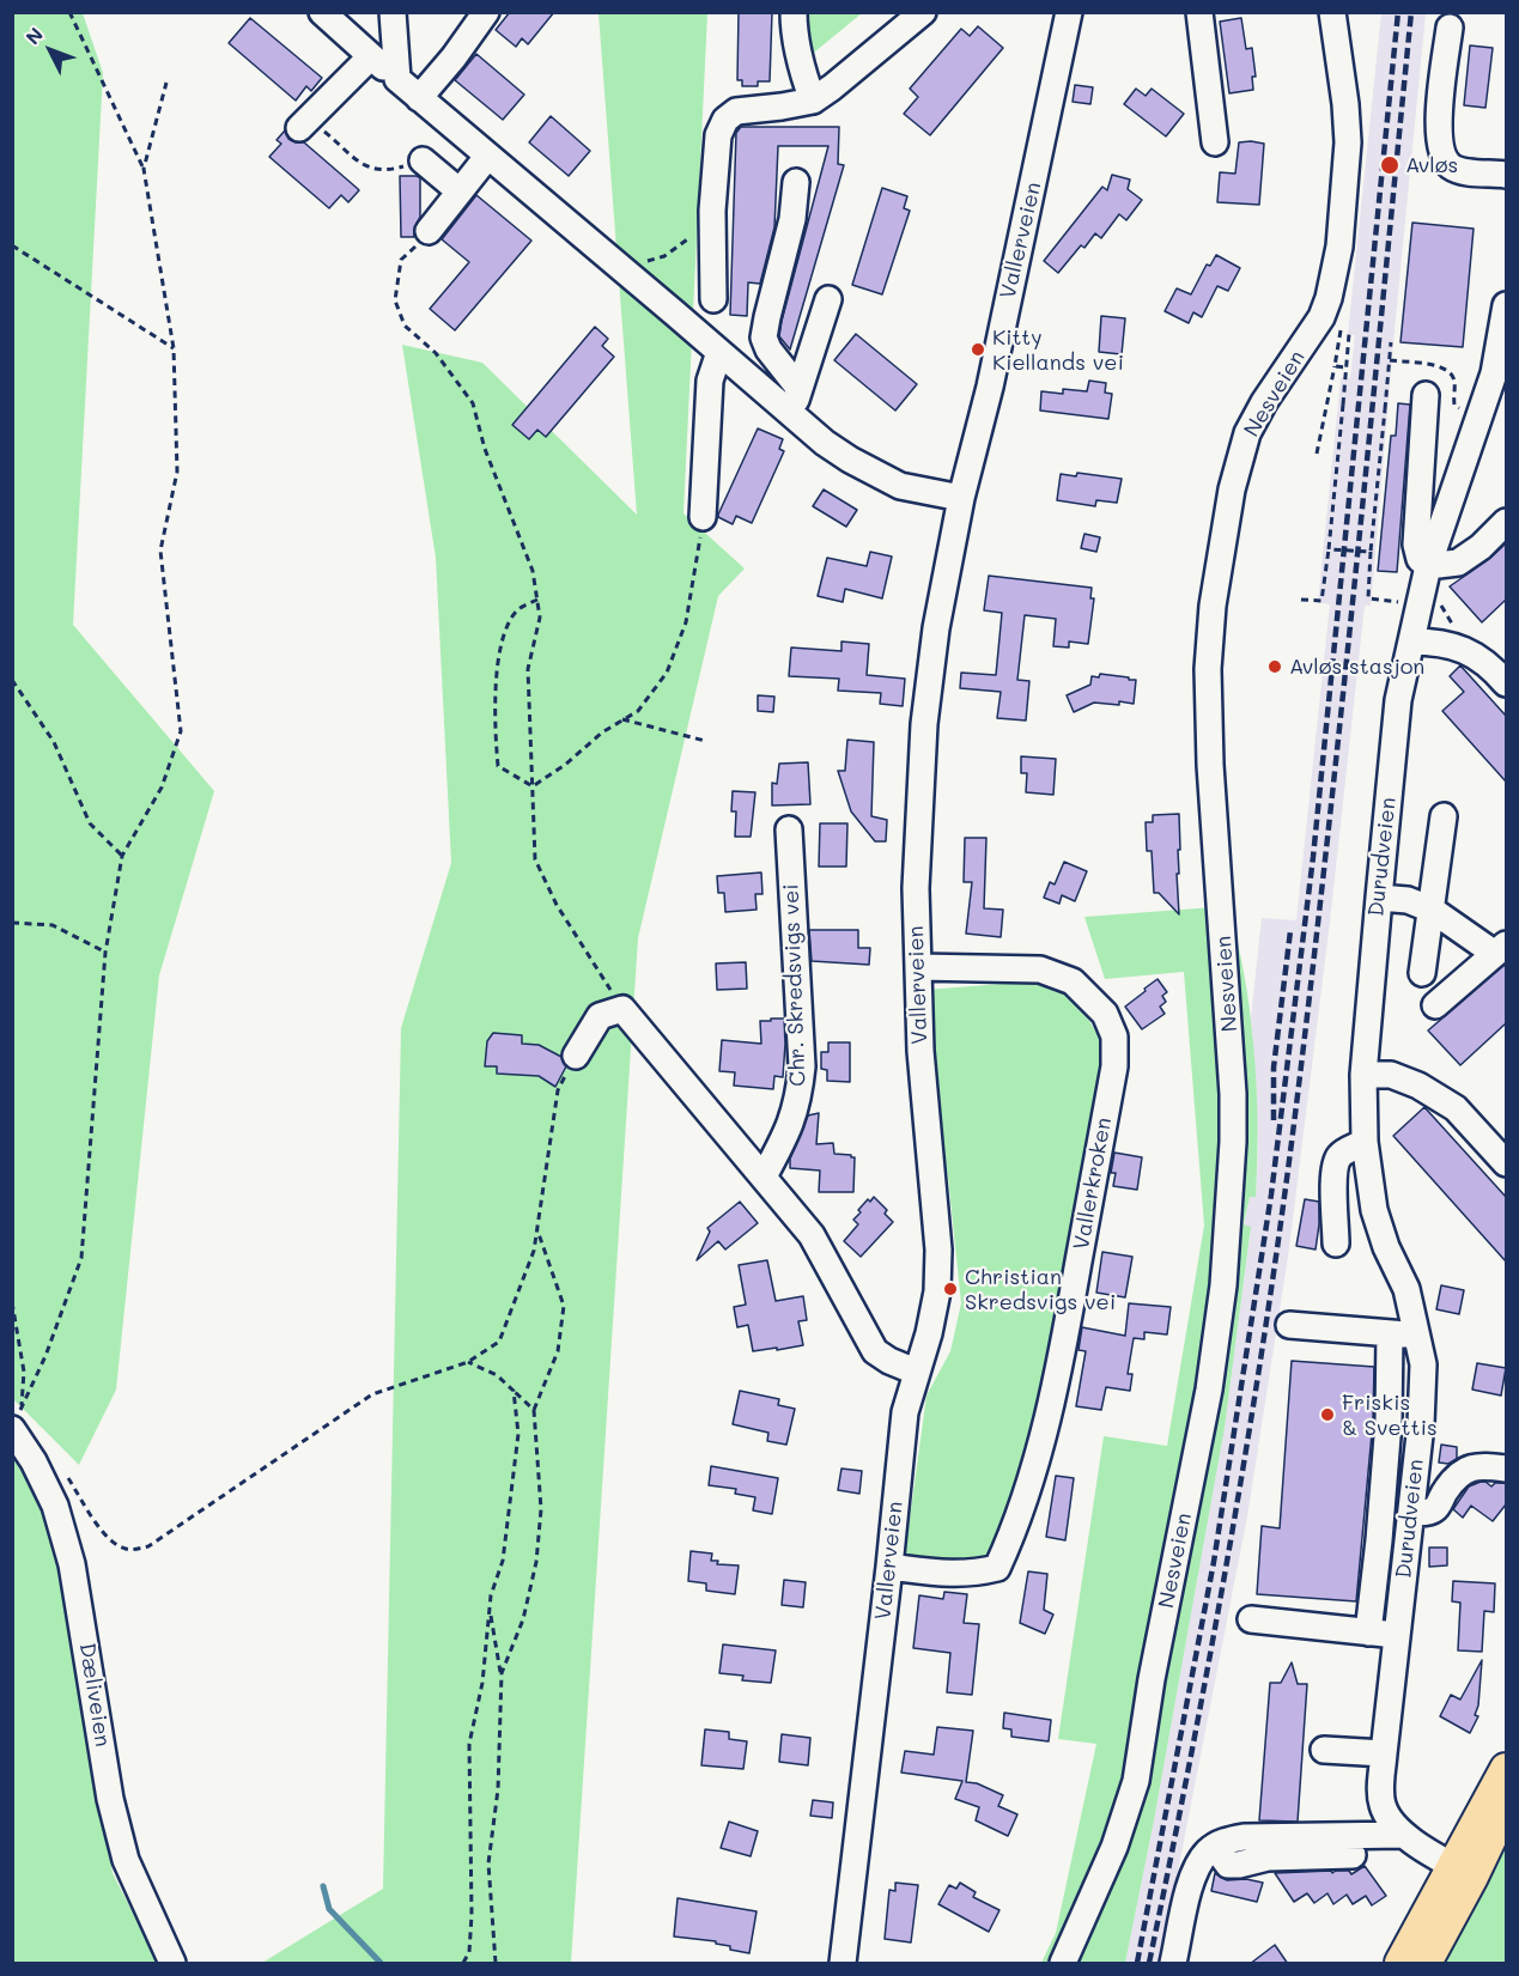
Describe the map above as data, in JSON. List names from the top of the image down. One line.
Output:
{"streets":{"street":["Vallerveien","Nesveien","Durudveien","Chr. Skredsvigs vei","Vallerkroken","Dæliveien"]},"crossings":[["Vallerveien","Vallerkroken"]],"places":["Avløs","Kitty Kiellands vei","Avløs stasjon","Christian Skredsvigs vei","Friskis & Svettis"],"north":"top left"}
